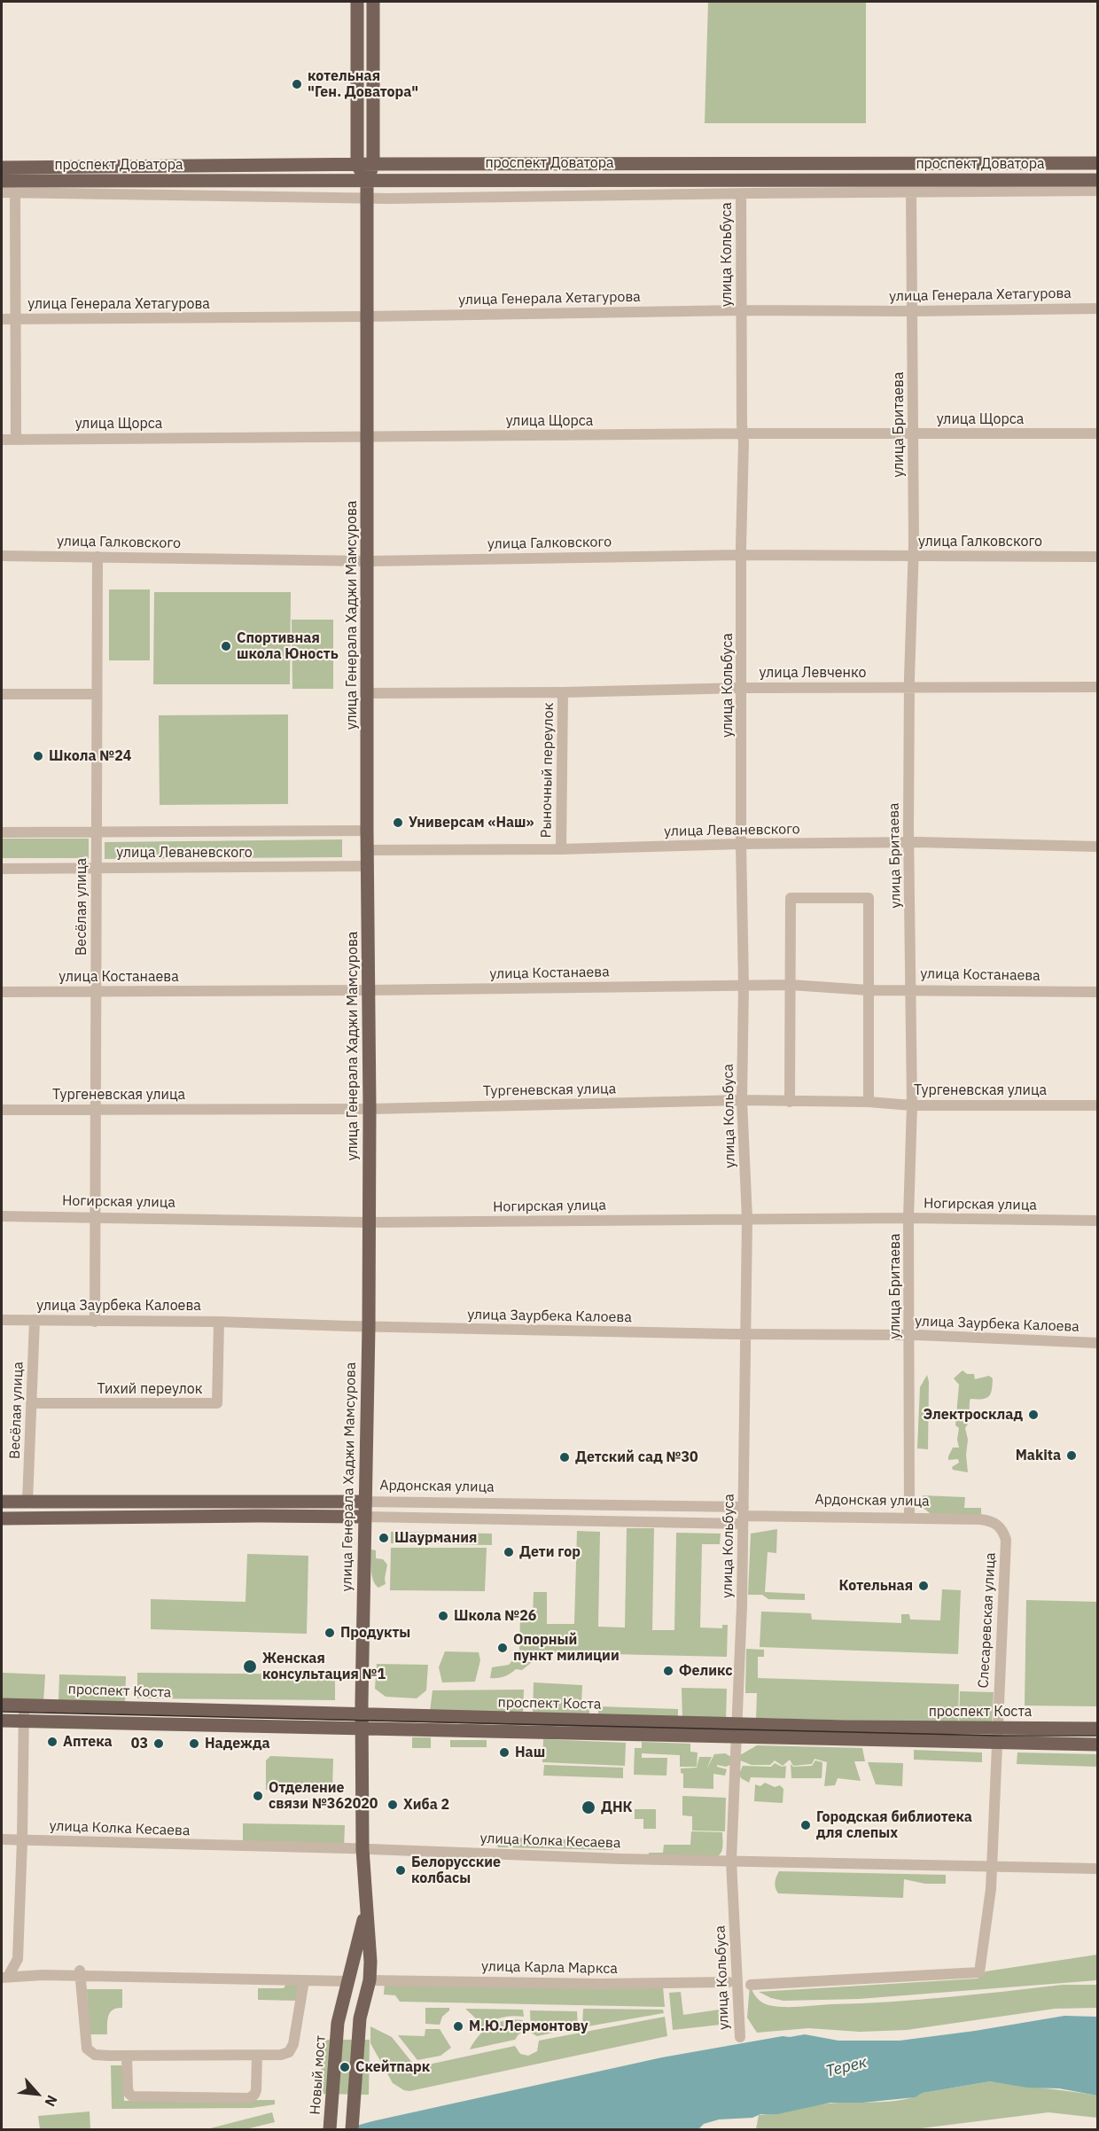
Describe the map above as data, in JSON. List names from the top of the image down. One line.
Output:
{"streets":{"main road":["проспект Доватора","улица Генерала Хаджи Мамсурова","Ардонская улица","проспект Коста","Новый мост"],"street":["улица Кольбуса","улица Генерала Хетагурова","улица Щорса","улица Бритаева","улица Галковского","улица Левченко","Рыночный переулок","улица Леваневского","Весёлая улица","улица Костанаева","Тургеневская улица","Ногирская улица","улица Заурбека Калоева","Тихий переулок","Слесаревская улица","улица Колка Кесаева","улица Карла Маркса"]},"crossings":[["проспект Доватора","улица Кольбуса"],["проспект Доватора","улица Бритаева"],["проспект Доватора","улица Генерала Хаджи Мамсурова"],["улица Кольбуса","улица Генерала Хетагурова"],["улица Кольбуса","улица Щорса"],["улица Кольбуса","улица Галковского"],["улица Кольбуса","улица Левченко"],["улица Кольбуса","улица Леваневского"],["улица Кольбуса","улица Костанаева"],["улица Кольбуса","Тургеневская улица"],["улица Кольбуса","Ногирская улица"],["улица Кольбуса","улица Заурбека Калоева"],["улица Кольбуса","Ардонская улица"],["улица Кольбуса","проспект Коста"],["улица Кольбуса","улица Колка Кесаева"],["улица Генерала Хетагурова","улица Бритаева"],["улица Генерала Хетагурова","улица Генерала Хаджи Мамсурова"],["улица Щорса","улица Бритаева"],["улица Щорса","улица Генерала Хаджи Мамсурова"],["улица Бритаева","улица Галковского"],["улица Бритаева","улица Левченко"],["улица Бритаева","улица Леваневского"],["улица Бритаева","улица Костанаева"],["улица Бритаева","Тургеневская улица"],["улица Бритаева","Ногирская улица"],["улица Бритаева","улица Заурбека Калоева"],["улица Бритаева","Ардонская улица"],["улица Галковского","улица Генерала Хаджи Мамсурова"],["улица Галковского","Весёлая улица"],["улица Генерала Хаджи Мамсурова","улица Левченко"],["улица Генерала Хаджи Мамсурова","улица Леваневского"],["улица Генерала Хаджи Мамсурова","улица Костанаева"],["улица Генерала Хаджи Мамсурова","Тургеневская улица"],["улица Генерала Хаджи Мамсурова","Ногирская улица"],["улица Генерала Хаджи Мамсурова","улица Заурбека Калоева"],["улица Генерала Хаджи Мамсурова","Ардонская улица"],["улица Генерала Хаджи Мамсурова","проспект Коста"],["улица Генерала Хаджи Мамсурова","улица Колка Кесаева"],["улица Генерала Хаджи Мамсурова","улица Карла Маркса"],["улица Генерала Хаджи Мамсурова","Новый мост"],["улица Левченко","Рыночный переулок"],["Рыночный переулок","улица Леваневского"],["улица Леваневского","Весёлая улица"],["Весёлая улица","улица Костанаева"],["Весёлая улица","Тургеневская улица"],["Весёлая улица","Ногирская улица"],["Весёлая улица","улица Заурбека Калоева"],["Весёлая улица","Тихий переулок"],["Весёлая улица","Ардонская улица"],["улица Заурбека Калоева","Тихий переулок"],["Ардонская улица","Слесаревская улица"],["Слесаревская улица","проспект Коста"],["Слесаревская улица","улица Колка Кесаева"]],"water":["Терек"],"places":["котельная \"Ген. Доватора\"","Спортивная школа Юность","Школа №24","Универсам «Наш»","Электросклад","Makita","Детский сад №30","Шаурмания","Дети гор","Котельная","Школа №26","Продукты","Опорный пункт милиции","Женская консультация №1","Феликс","Аптека","03","Надежда","Наш","Отделение связи №362020","Хиба 2","ДНК","Городская библиотека для слепых","Белорусские колбасы","М.Ю.Лермонтову","Скейтпарк"],"north":"bottom right"}
